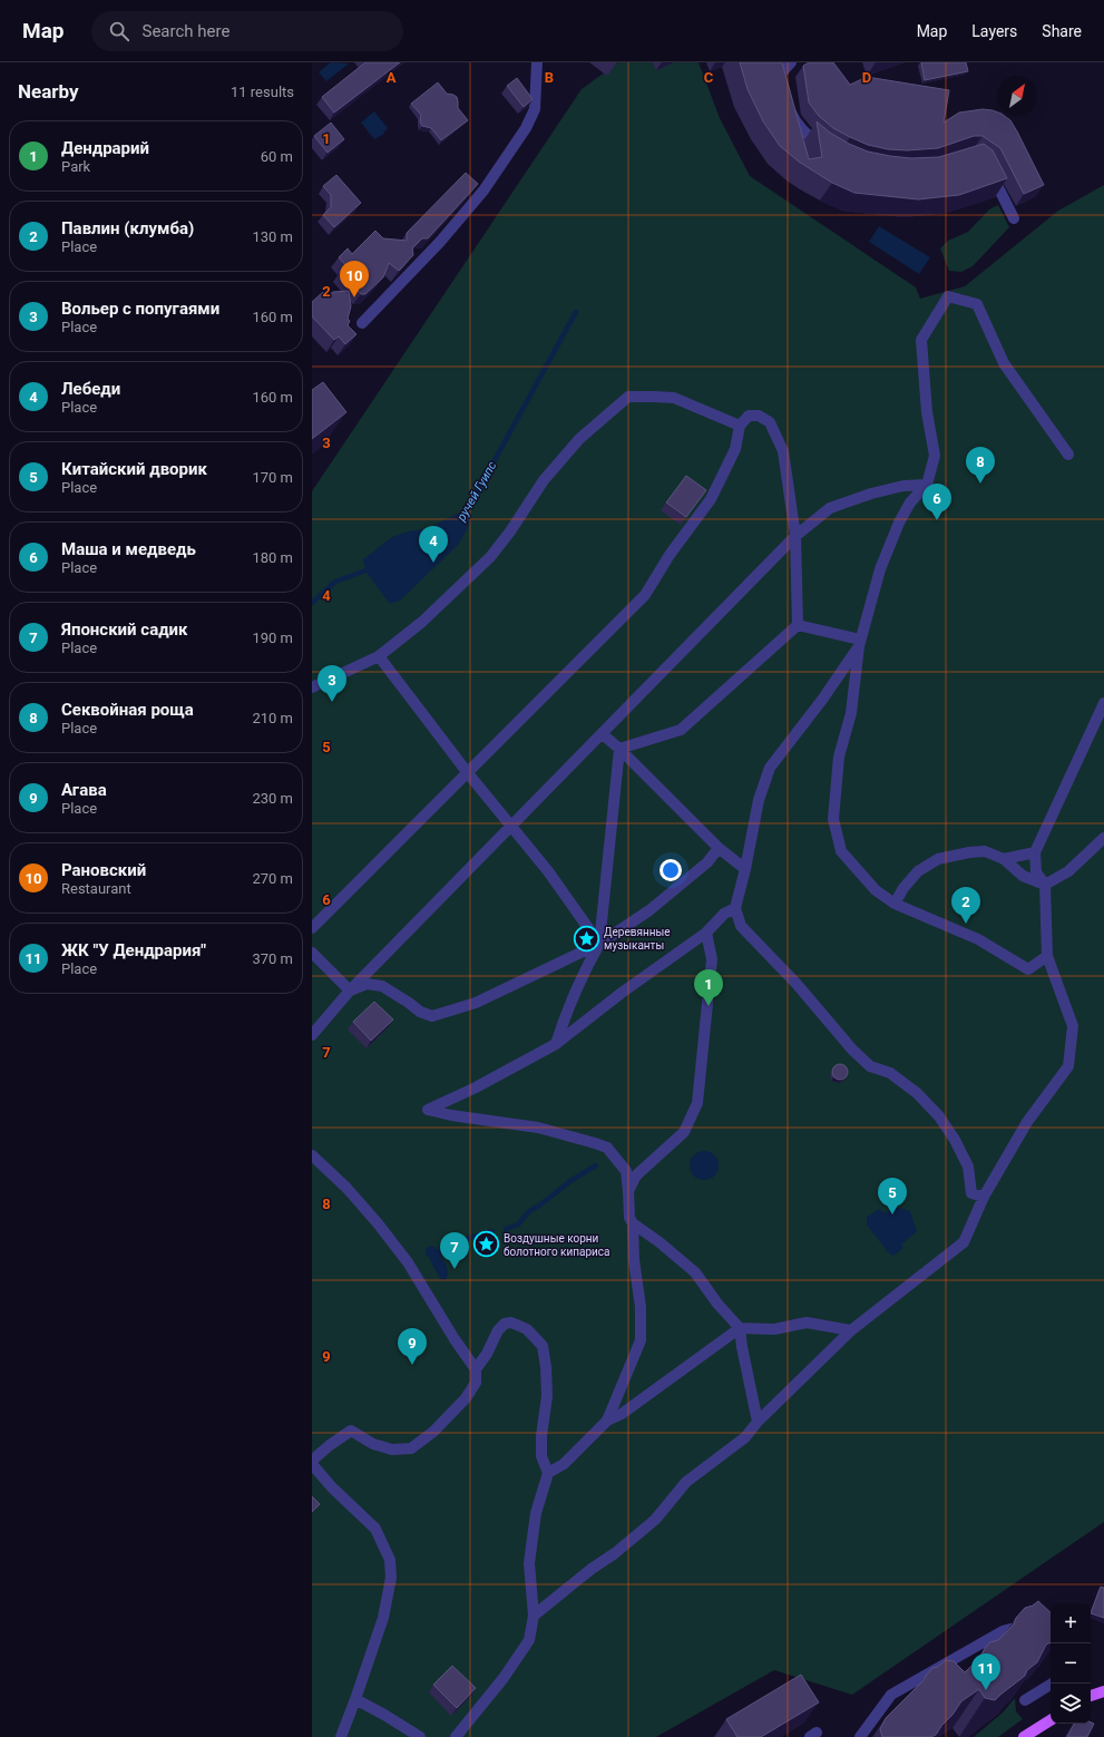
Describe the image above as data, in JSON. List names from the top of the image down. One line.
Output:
{"water":["ручей Гуипс"],"places":{"place":["Деревянные музыканты","Воздушные корни болотного кипариса"]},"north":"top right","page":{"header":"Map","search":"Search here","nav":["Map","Layers","Share"],"heading":["Nearby","11 results"],"list":[{"mark":"1","name":"Дендрарий","note":"Park","value":"60 m"},{"mark":"2","name":"Павлин (клумба)","note":"Place","value":"130 m"},{"mark":"3","name":"Вольер с попугаями","note":"Place","value":"160 m"},{"mark":"4","name":"Лебеди","note":"Place","value":"160 m"},{"mark":"5","name":"Китайский дворик","note":"Place","value":"170 m"},{"mark":"6","name":"Маша и медведь","note":"Place","value":"180 m"},{"mark":"7","name":"Японский садик","note":"Place","value":"190 m"},{"mark":"8","name":"Секвойная роща","note":"Place","value":"210 m"},{"mark":"9","name":"Агава","note":"Place","value":"230 m"},{"mark":"10","name":"Рановский","note":"Restaurant","value":"270 m"},{"mark":"11","name":"ЖК \"У Дендрария\"","note":"Place","value":"370 m"}],"pins":["10","8","6","4","3","2","1","5","7","9","11"],"map_buttons":["+","−"]},"grid":{"columns":["A","B","C","D"],"rows":["1","2","3","4","5","6","7","8","9"]}}
